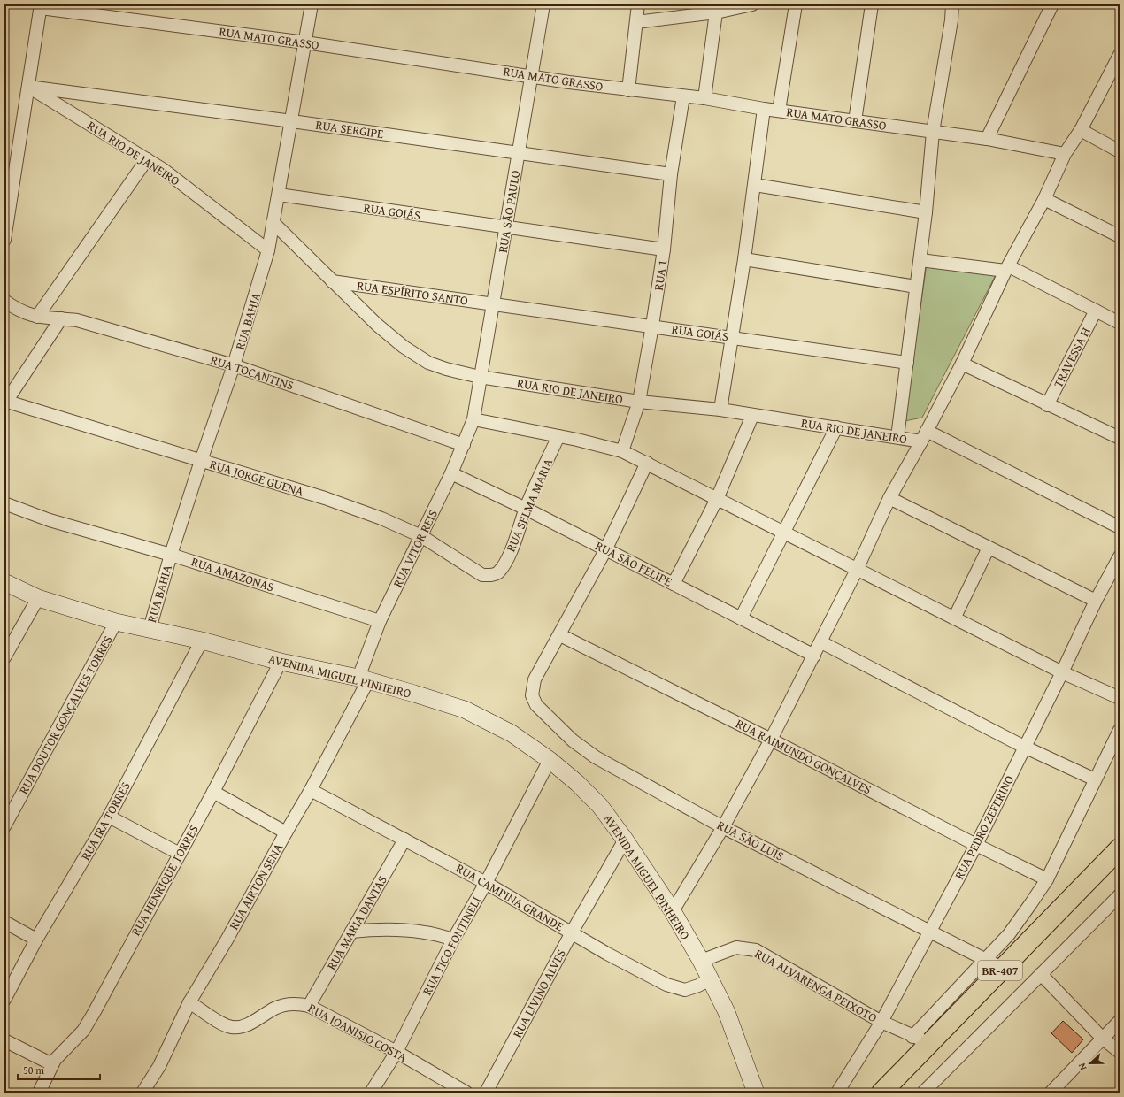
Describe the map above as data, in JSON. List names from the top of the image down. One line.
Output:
{"streets":{"highway":["BR-407"],"street":["RUA MATO GRASSO","RUA SERGIPE","RUA RIO DE JANEIRO","RUA GOIÁS","RUA SÃO PAULO","RUA 1","RUA ESPÍRITO SANTO","RUA BAHIA","TRAVESSA H","RUA TOCANTINS","RUA JORGE GUENA","RUA SELMA MARIA","RUA VITOR REIS","RUA SÃO FELIPE","RUA AMAZONAS","AVENIDA MIGUEL PINHEIRO","RUA DOUTOR GONÇALVES TORRES","RUA RAIMUNDO GONÇALVES","RUA IRA TORRES","RUA PEDRO ZEFERINO","RUA SÃO LUÍS","RUA HENRIQUE TORRES","RUA AIRTON SENA","RUA CAMPINA GRANDE","RUA MARIA DANTAS","RUA TICO FONTINELI","RUA ALVARENGA PEIXOTO","RUA LIVINO ALVES","RUA JOANISIO COSTA"]},"crossings":[["RUA MATO GRASSO","RUA SÃO PAULO"],["RUA MATO GRASSO","RUA 1"],["RUA MATO GRASSO","RUA BAHIA"],["RUA SERGIPE","RUA RIO DE JANEIRO"],["RUA SERGIPE","RUA SÃO PAULO"],["RUA SERGIPE","RUA 1"],["RUA SERGIPE","RUA BAHIA"],["RUA RIO DE JANEIRO","RUA SÃO PAULO"],["RUA RIO DE JANEIRO","RUA 1"],["RUA RIO DE JANEIRO","RUA ESPÍRITO SANTO"],["RUA RIO DE JANEIRO","RUA BAHIA"],["RUA GOIÁS","RUA SÃO PAULO"],["RUA GOIÁS","RUA 1"],["RUA GOIÁS","RUA ESPÍRITO SANTO"],["RUA GOIÁS","RUA BAHIA"],["RUA SÃO PAULO","RUA ESPÍRITO SANTO"],["RUA SÃO PAULO","RUA VITOR REIS"],["RUA BAHIA","RUA TOCANTINS"],["RUA BAHIA","RUA JORGE GUENA"],["RUA BAHIA","RUA AMAZONAS"],["RUA BAHIA","AVENIDA MIGUEL PINHEIRO"],["RUA TOCANTINS","RUA VITOR REIS"],["RUA JORGE GUENA","RUA SELMA MARIA"],["RUA JORGE GUENA","RUA VITOR REIS"],["RUA SELMA MARIA","RUA SÃO FELIPE"],["RUA VITOR REIS","RUA SÃO FELIPE"],["RUA VITOR REIS","RUA AMAZONAS"],["RUA VITOR REIS","AVENIDA MIGUEL PINHEIRO"],["RUA VITOR REIS","RUA AIRTON SENA"],["AVENIDA MIGUEL PINHEIRO","RUA DOUTOR GONÇALVES TORRES"],["AVENIDA MIGUEL PINHEIRO","RUA IRA TORRES"],["AVENIDA MIGUEL PINHEIRO","RUA HENRIQUE TORRES"],["AVENIDA MIGUEL PINHEIRO","RUA AIRTON SENA"],["AVENIDA MIGUEL PINHEIRO","RUA CAMPINA GRANDE"],["AVENIDA MIGUEL PINHEIRO","RUA TICO FONTINELI"],["AVENIDA MIGUEL PINHEIRO","RUA ALVARENGA PEIXOTO"],["AVENIDA MIGUEL PINHEIRO","RUA LIVINO ALVES"],["RUA RAIMUNDO GONÇALVES","RUA PEDRO ZEFERINO"],["RUA RAIMUNDO GONÇALVES","RUA SÃO LUÍS"],["RUA PEDRO ZEFERINO","RUA SÃO LUÍS"],["RUA PEDRO ZEFERINO","RUA ALVARENGA PEIXOTO"],["RUA SÃO LUÍS","BR-407"],["RUA AIRTON SENA","RUA CAMPINA GRANDE"],["RUA AIRTON SENA","RUA JOANISIO COSTA"],["RUA CAMPINA GRANDE","RUA MARIA DANTAS"],["RUA CAMPINA GRANDE","RUA TICO FONTINELI"],["RUA CAMPINA GRANDE","RUA LIVINO ALVES"],["RUA MARIA DANTAS","RUA JOANISIO COSTA"],["RUA TICO FONTINELI","RUA JOANISIO COSTA"],["BR-407","RUA ALVARENGA PEIXOTO"]],"scale_bar":"50 m","north":"left"}
